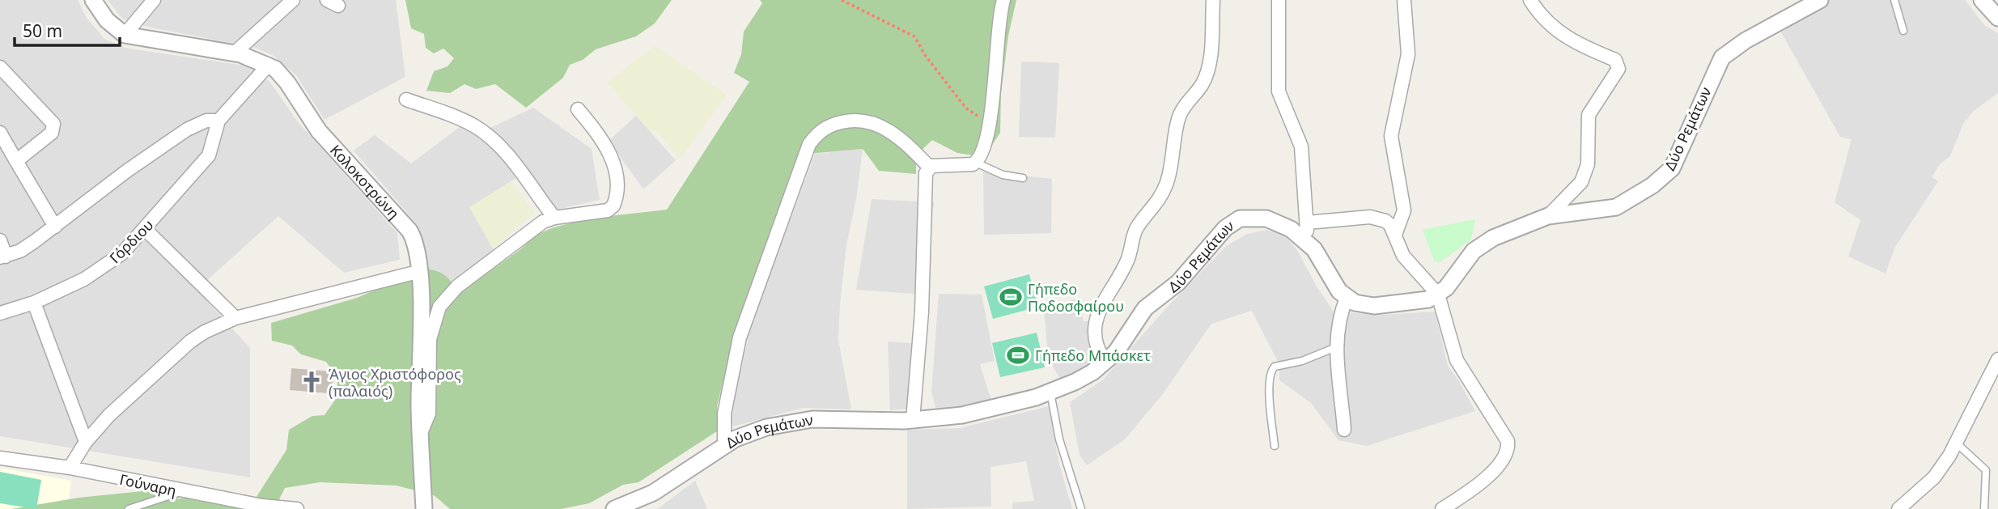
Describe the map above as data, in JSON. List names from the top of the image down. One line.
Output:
{"streets":{"street":["Δύο Ρεμάτων","Κολοκοτρώνη","Γόρδιου","Γούναρη"]},"crossings":[["Κολοκοτρώνη","Γόρδιου"]],"places":{"sports":["Γήπεδο Ποδοσφαίρου","Γήπεδο Μπάσκετ"],"church":["Άγιος Χριστόφορος (παλαιός)"]},"scale_bar":"50 m"}
